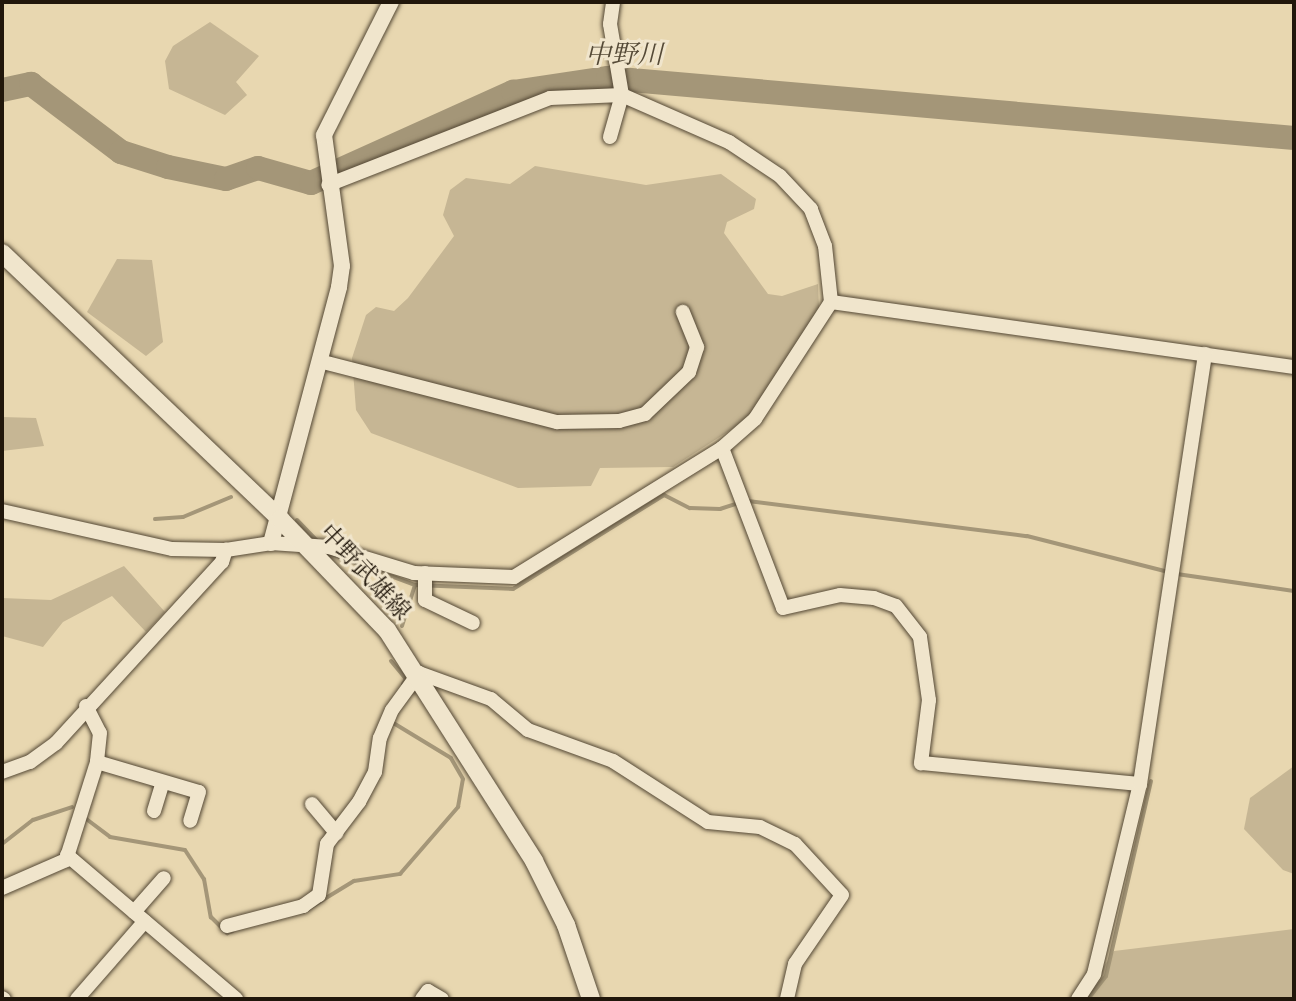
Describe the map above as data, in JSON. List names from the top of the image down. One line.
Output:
{"streets":{"main road":["中野武雄線"]},"water":["中野川"]}
